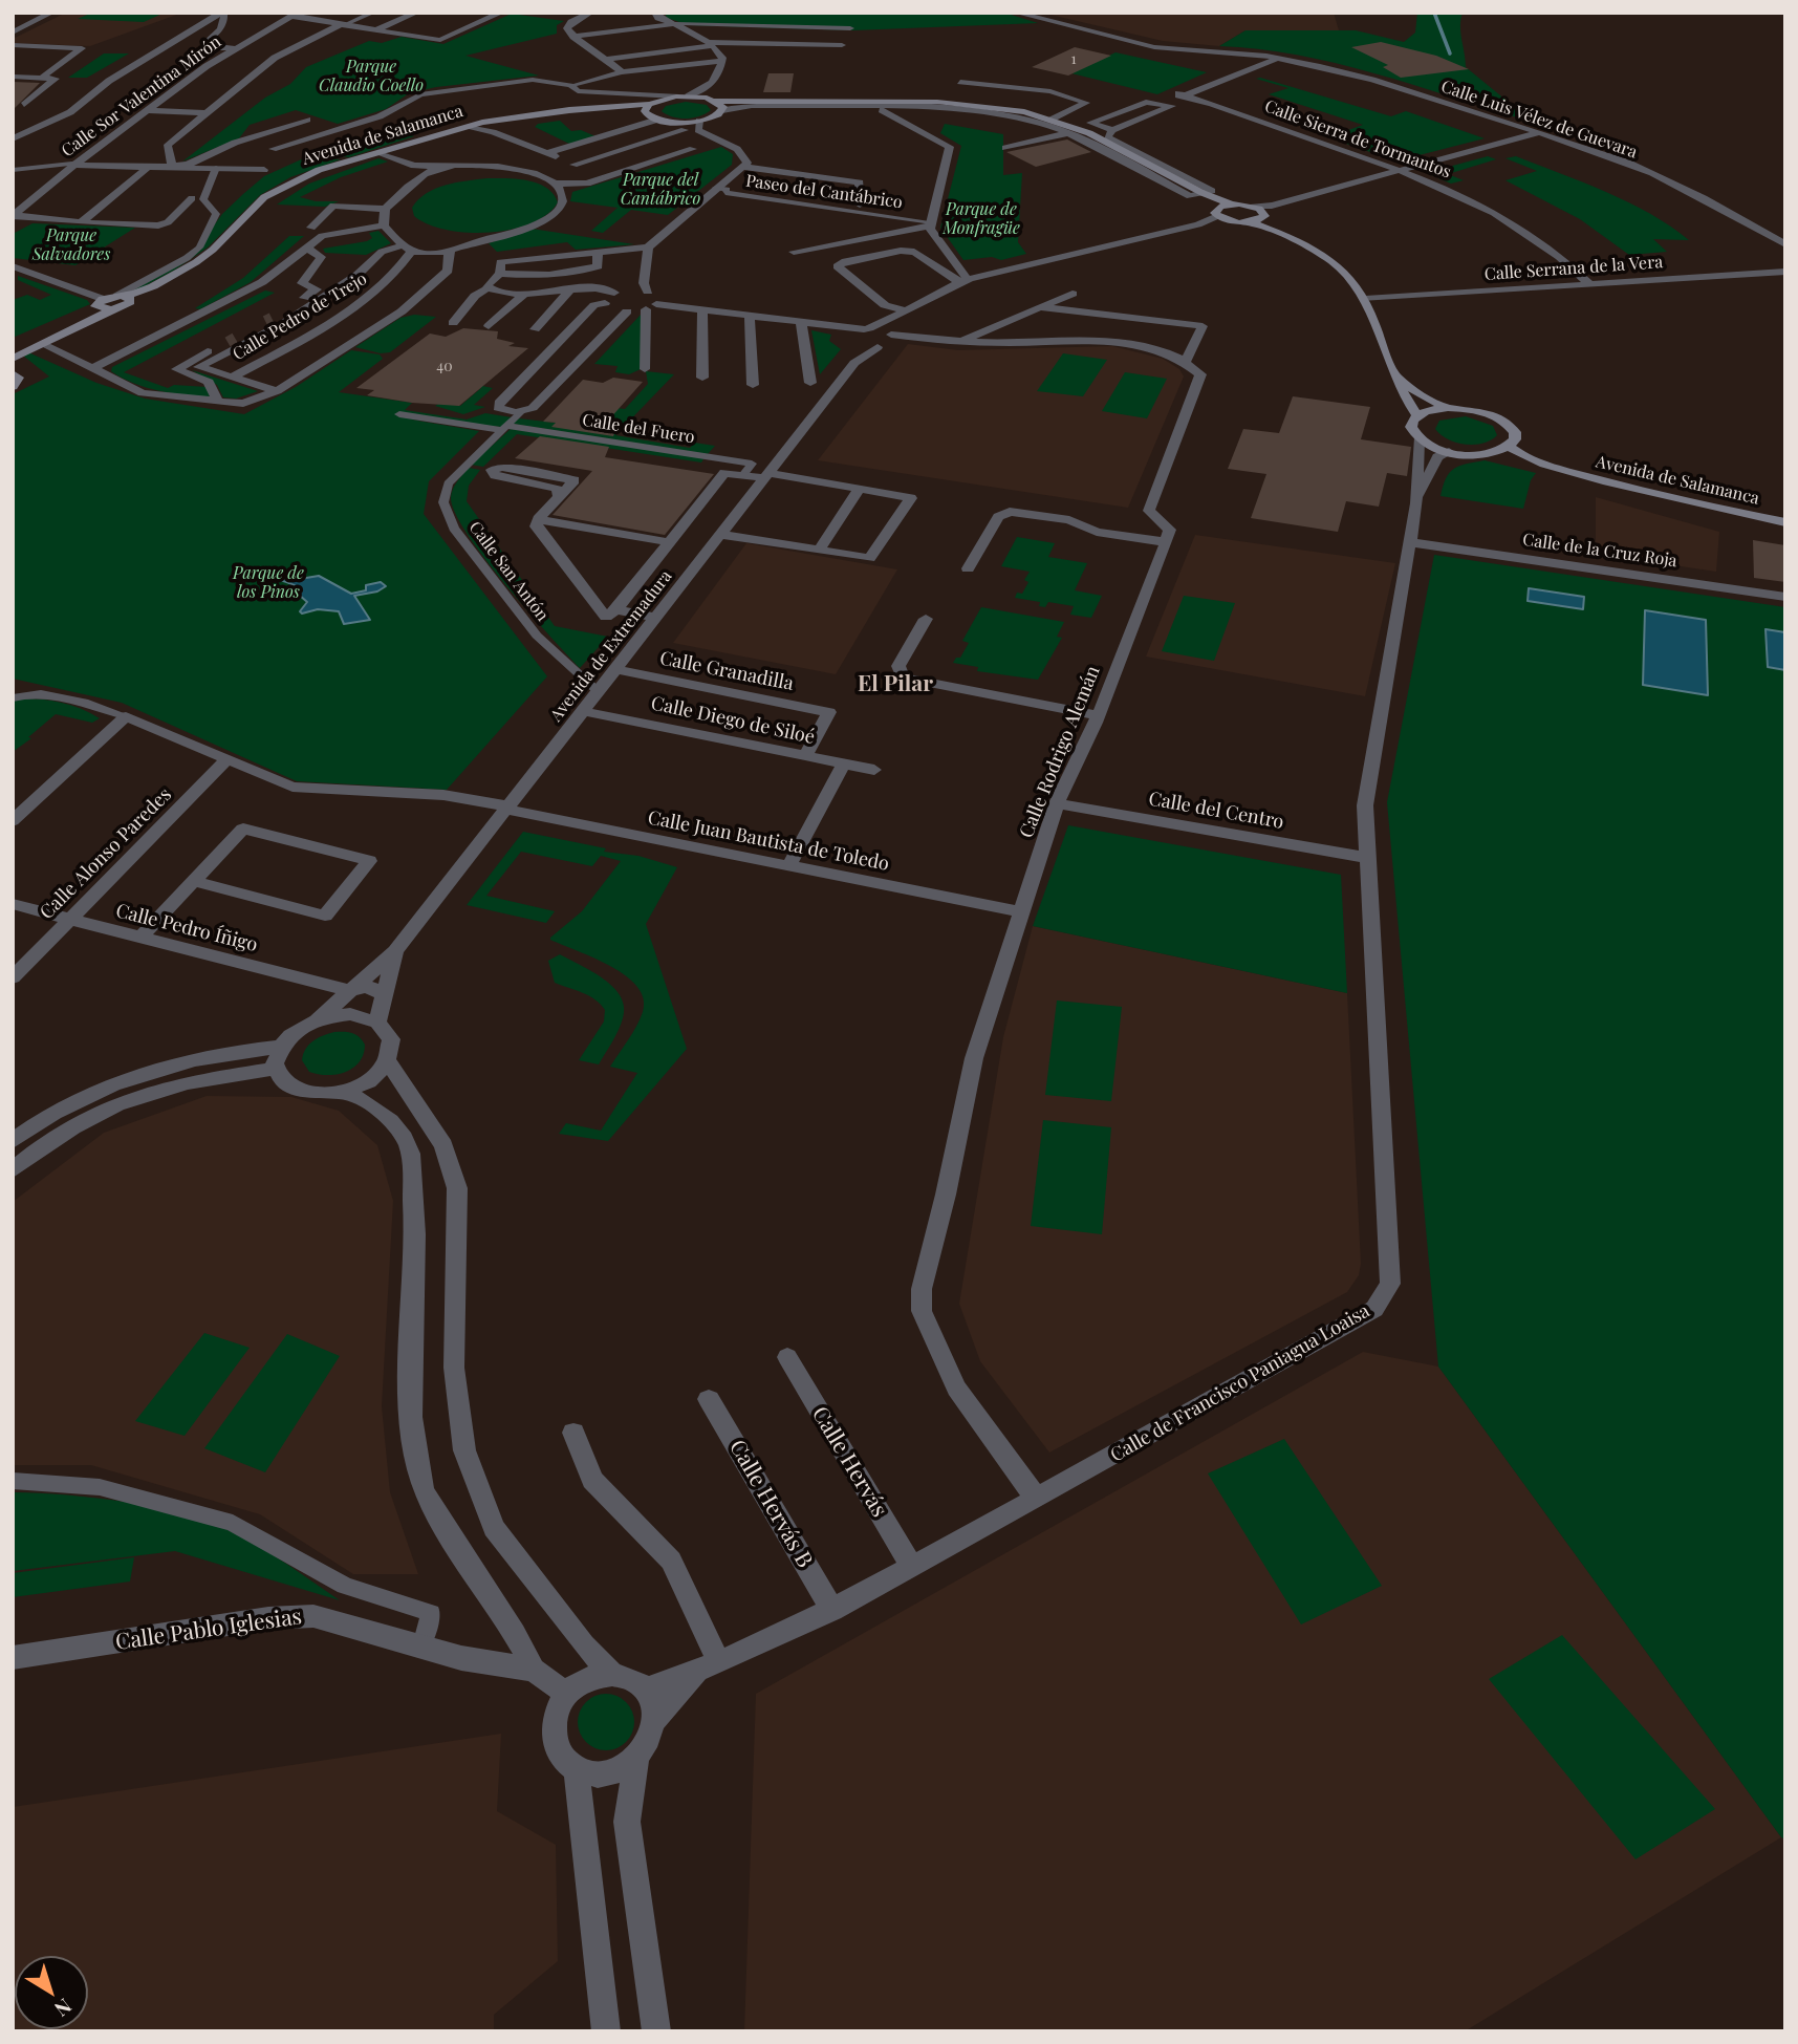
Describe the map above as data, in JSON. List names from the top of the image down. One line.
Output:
{"streets":{"main road":["Avenida de Salamanca"],"street":["Calle Sor Valentina Mirón","Calle Luis Vélez de Guevara","Calle Sierra de Tormantos","Paseo del Cantábrico","Calle Serrana de la Vera","Calle Pedro de Trejo","Calle del Fuero","Calle de la Cruz Roja","Calle San Antón","Avenida de Extremadura","Calle Granadilla","Calle Diego de Siloé","Calle Rodrigo Alemán","Calle del Centro","Calle Juan Bautista de Toledo","Calle Alonso Paredes","Calle Pedro Íñigo","Calle de Francisco Paniagua Loaisa","Calle Hervás","Calle Hervás B","Calle Pablo Iglesias"]},"crossings":[["Calle Sierra de Tormantos","Calle Serrana de la Vera"],["Calle del Fuero","Calle San Antón"],["Calle de la Cruz Roja","Calle de Francisco Paniagua Loaisa"],["Calle San Antón","Avenida de Extremadura"],["Avenida de Extremadura","Calle Granadilla"],["Avenida de Extremadura","Calle Diego de Siloé"],["Avenida de Extremadura","Calle Juan Bautista de Toledo"],["Calle Granadilla","Calle Diego de Siloé"],["Calle Rodrigo Alemán","Calle del Centro"],["Calle Rodrigo Alemán","Calle Juan Bautista de Toledo"],["Calle Rodrigo Alemán","Calle de Francisco Paniagua Loaisa"],["Calle del Centro","Calle de Francisco Paniagua Loaisa"],["Calle Juan Bautista de Toledo","Calle Alonso Paredes"],["Calle Alonso Paredes","Calle Pedro Íñigo"],["Calle de Francisco Paniagua Loaisa","Calle Hervás"],["Calle de Francisco Paniagua Loaisa","Calle Hervás B"],["Calle de Francisco Paniagua Loaisa","Calle Pablo Iglesias"]],"districts":["El Pilar"],"parks":["Parque Claudio Coello","Parque del Cantábrico","Parque de Monfragüe","Parque Salvadores","Parque de los Pinos"],"house_numbers":["1","40"],"north":"bottom right"}
